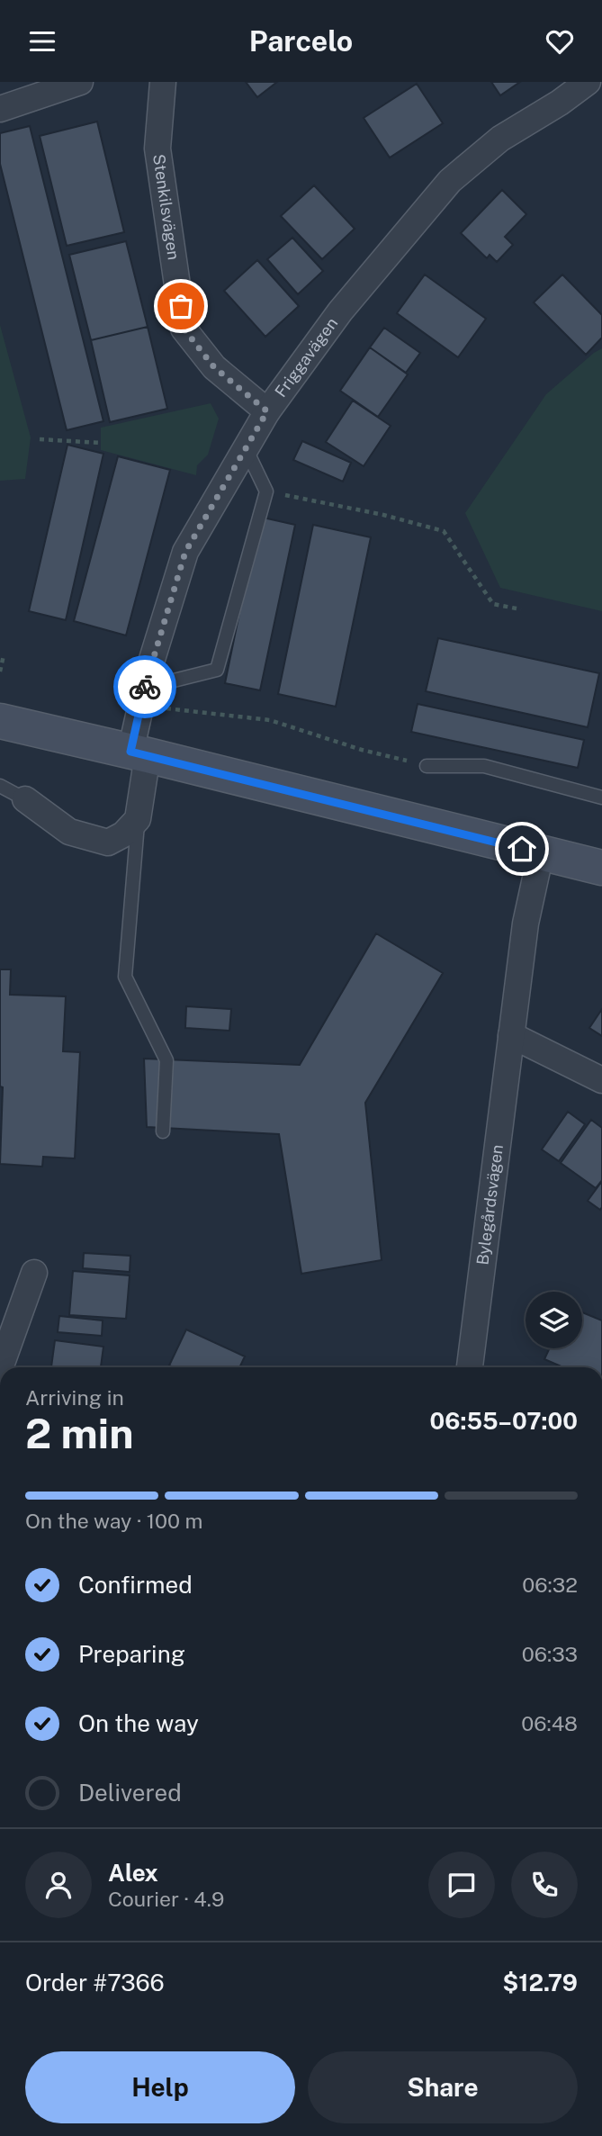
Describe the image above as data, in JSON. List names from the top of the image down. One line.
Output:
{"streets":{"street":["Stenkilsvägen","Friggavägen","Bylegårdsvägen"]},"crossings":[["Stenkilsvägen","Friggavägen"]],"page":{"header":"Parcelo","heading":["2 min","Arriving in","06:55–07:00"],"panel":["Alex","Courier · 4.9","Order #7366","$12.79"],"bar":"On the way · 100 m","list":[["Confirmed","06:32"],["Preparing","06:33"],["On the way","06:48"],"Delivered"],"buttons":["Help","Share"]}}
